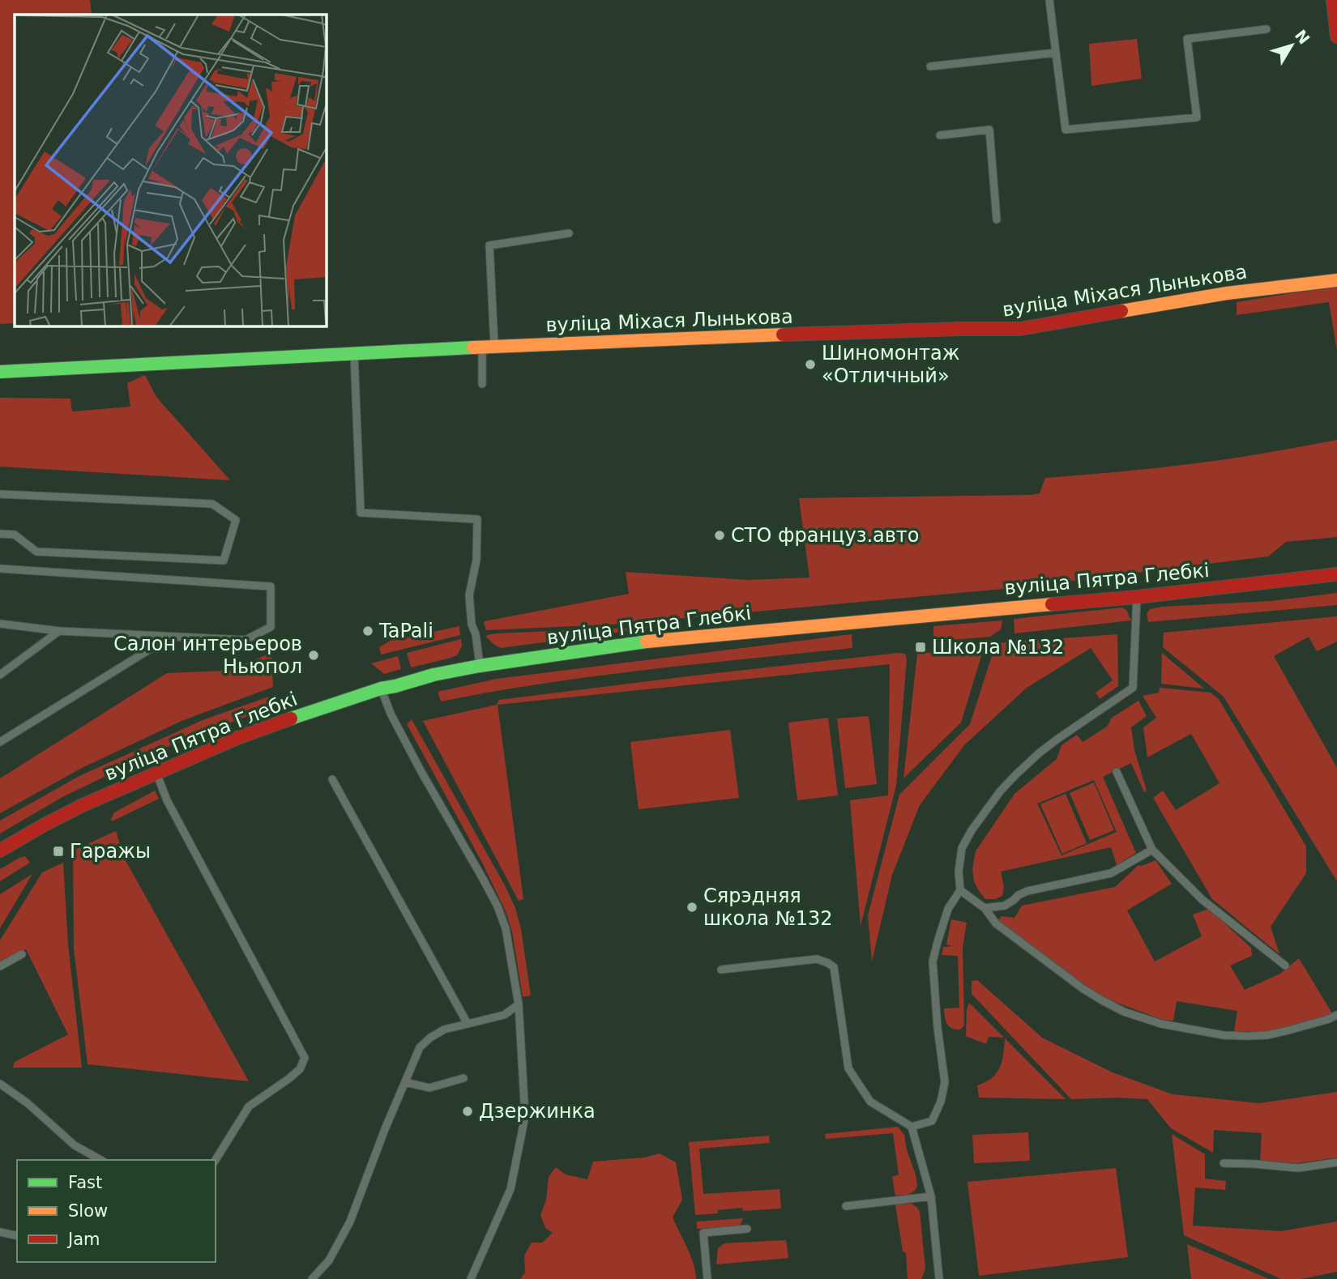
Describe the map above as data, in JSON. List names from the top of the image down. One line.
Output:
{"streets":{"main road":["вуліца Міхася Лынькова","вуліца Пятра Глебкі"]},"places":{"other":["Шиномонтаж «Отличный»","СТО француз.авто","TaPali","Салон интерьеров Ньюпол","Сярэдняя школа №132","Дзержинка"],"transit":["Школа №132","Гаражы"]},"legend":["Fast","Slow","Jam"],"north":"top right"}
